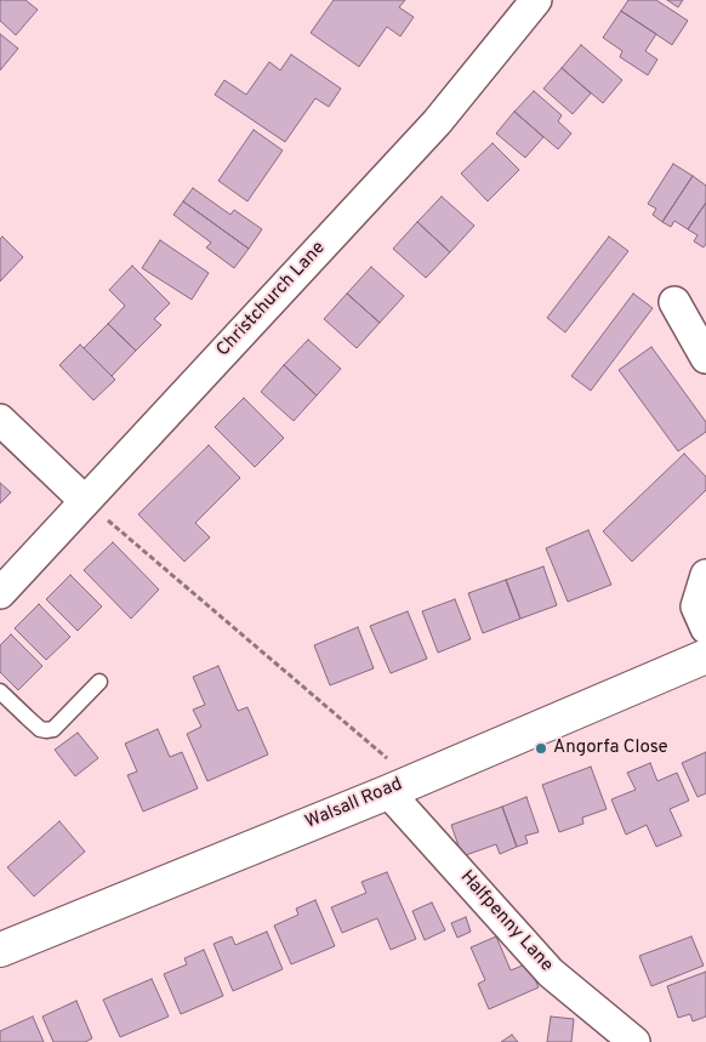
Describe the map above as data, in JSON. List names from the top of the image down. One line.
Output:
{"streets":{"street":["Christchurch Lane","Walsall Road","Halfpenny Lane"]},"crossings":[["Walsall Road","Halfpenny Lane"]],"places":["Angorfa Close"]}
